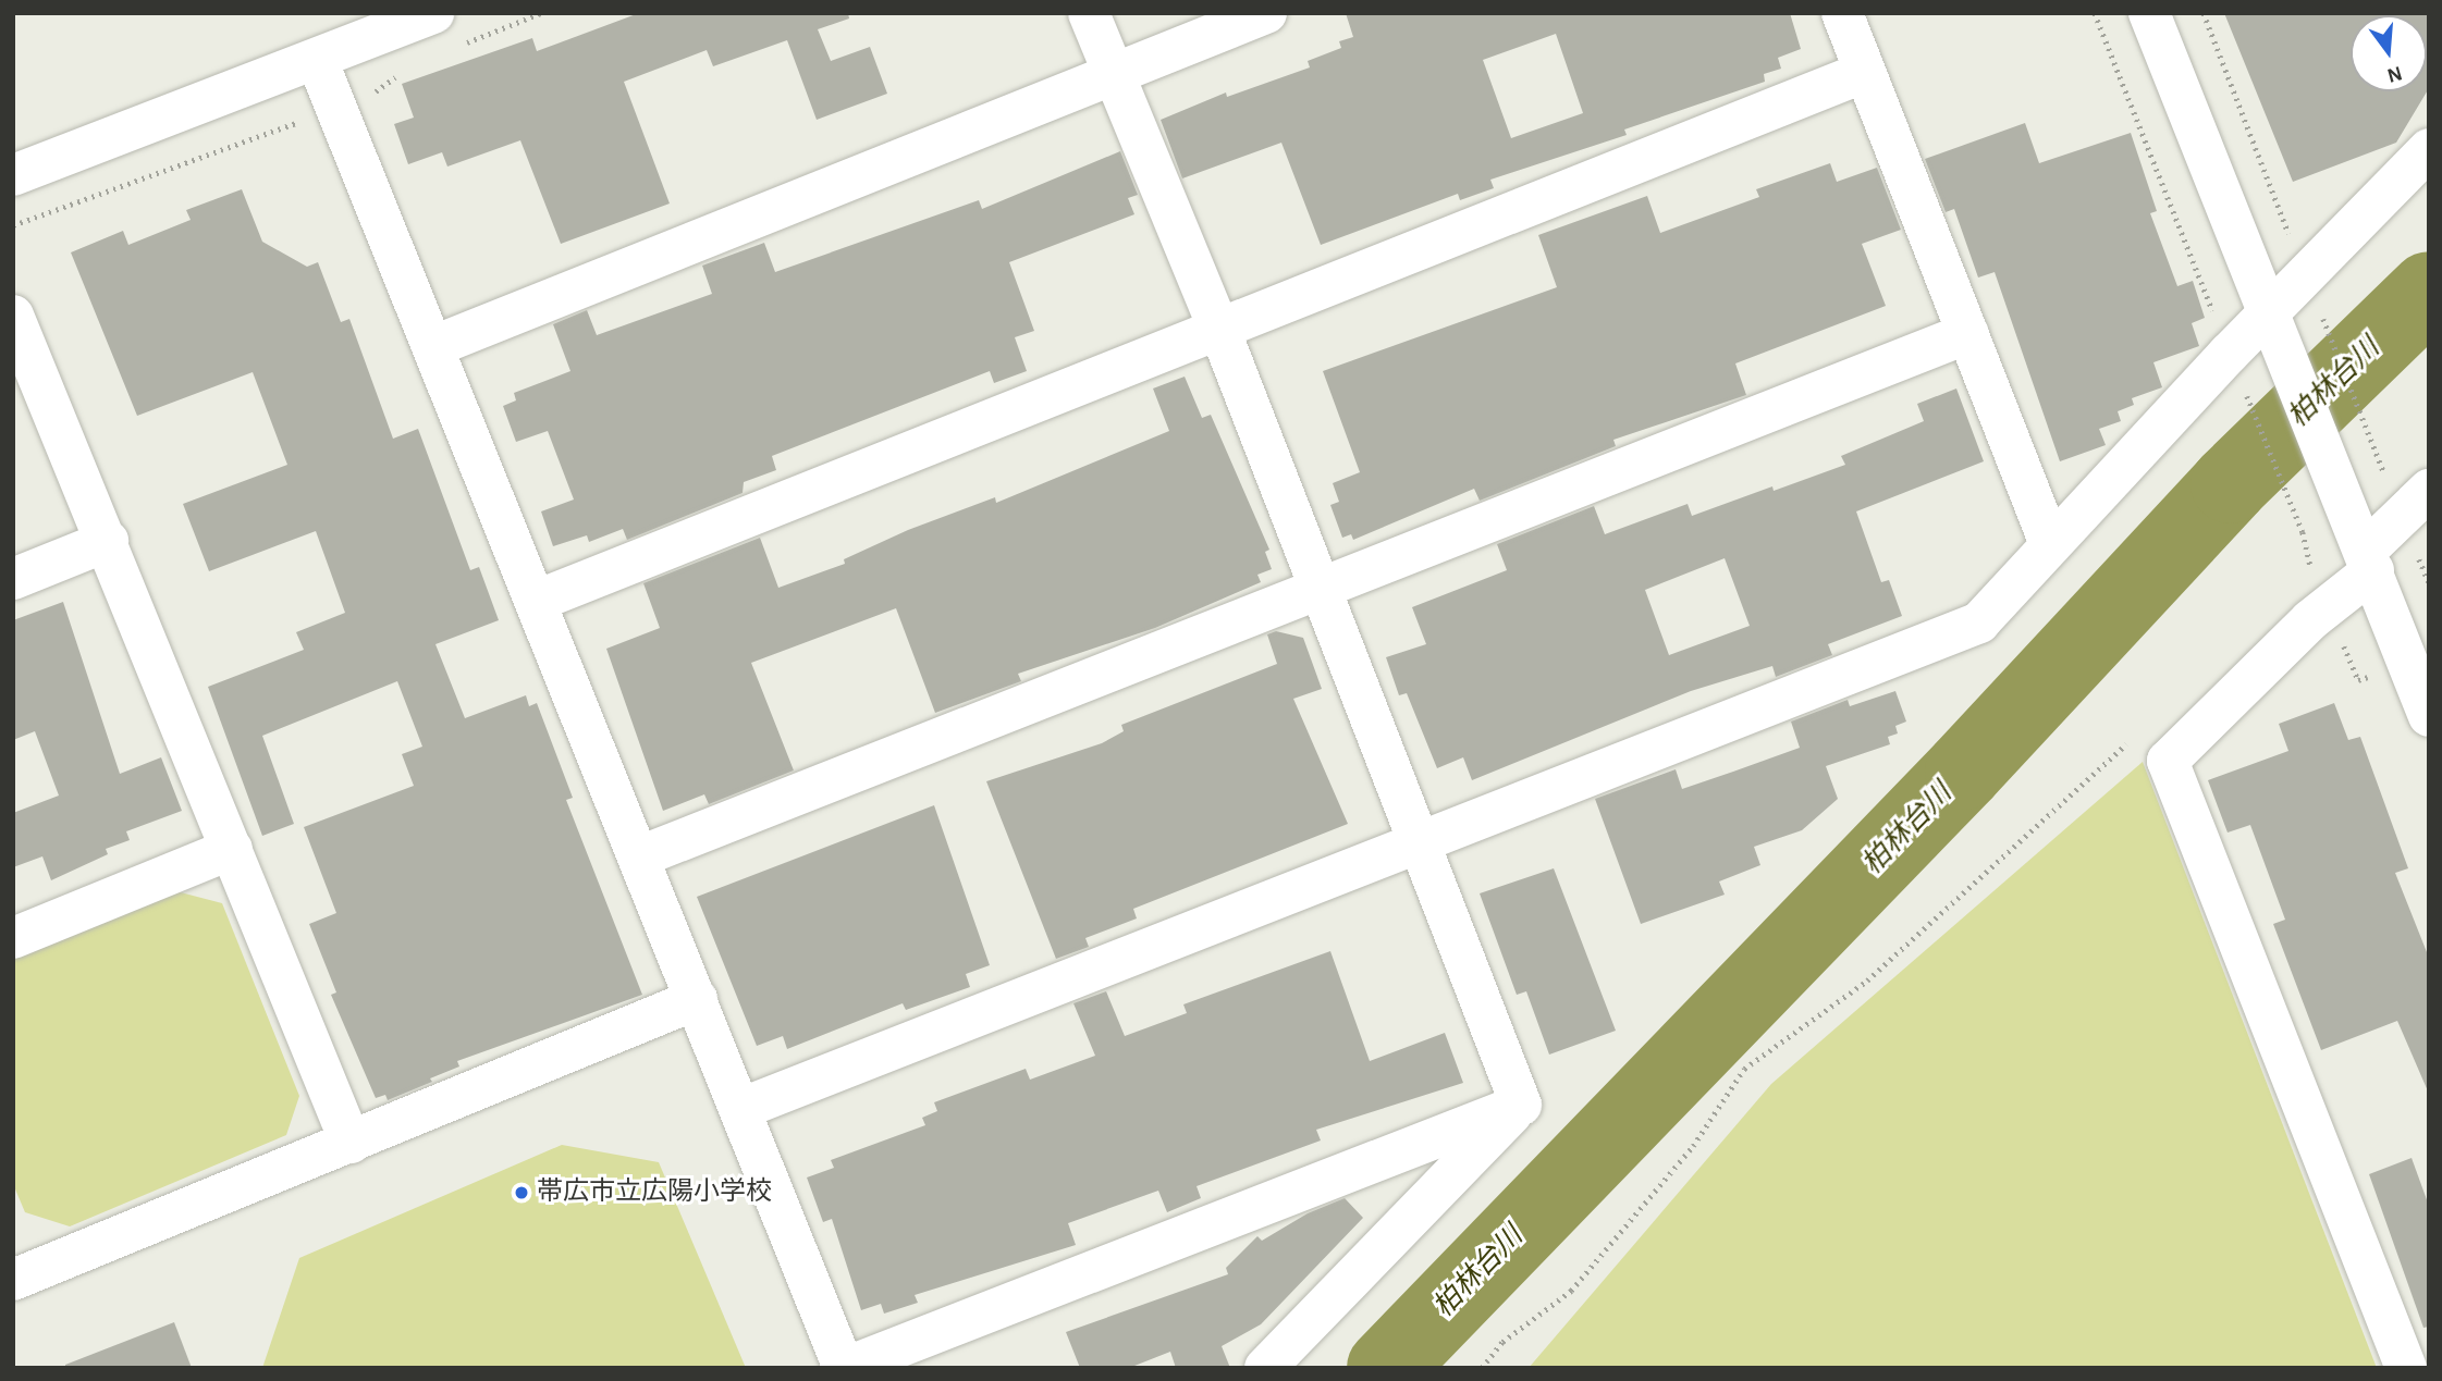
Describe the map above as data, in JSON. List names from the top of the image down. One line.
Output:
{"water":["柏林台川"],"places":["帯広市立広陽小学校"],"north":"bottom"}
